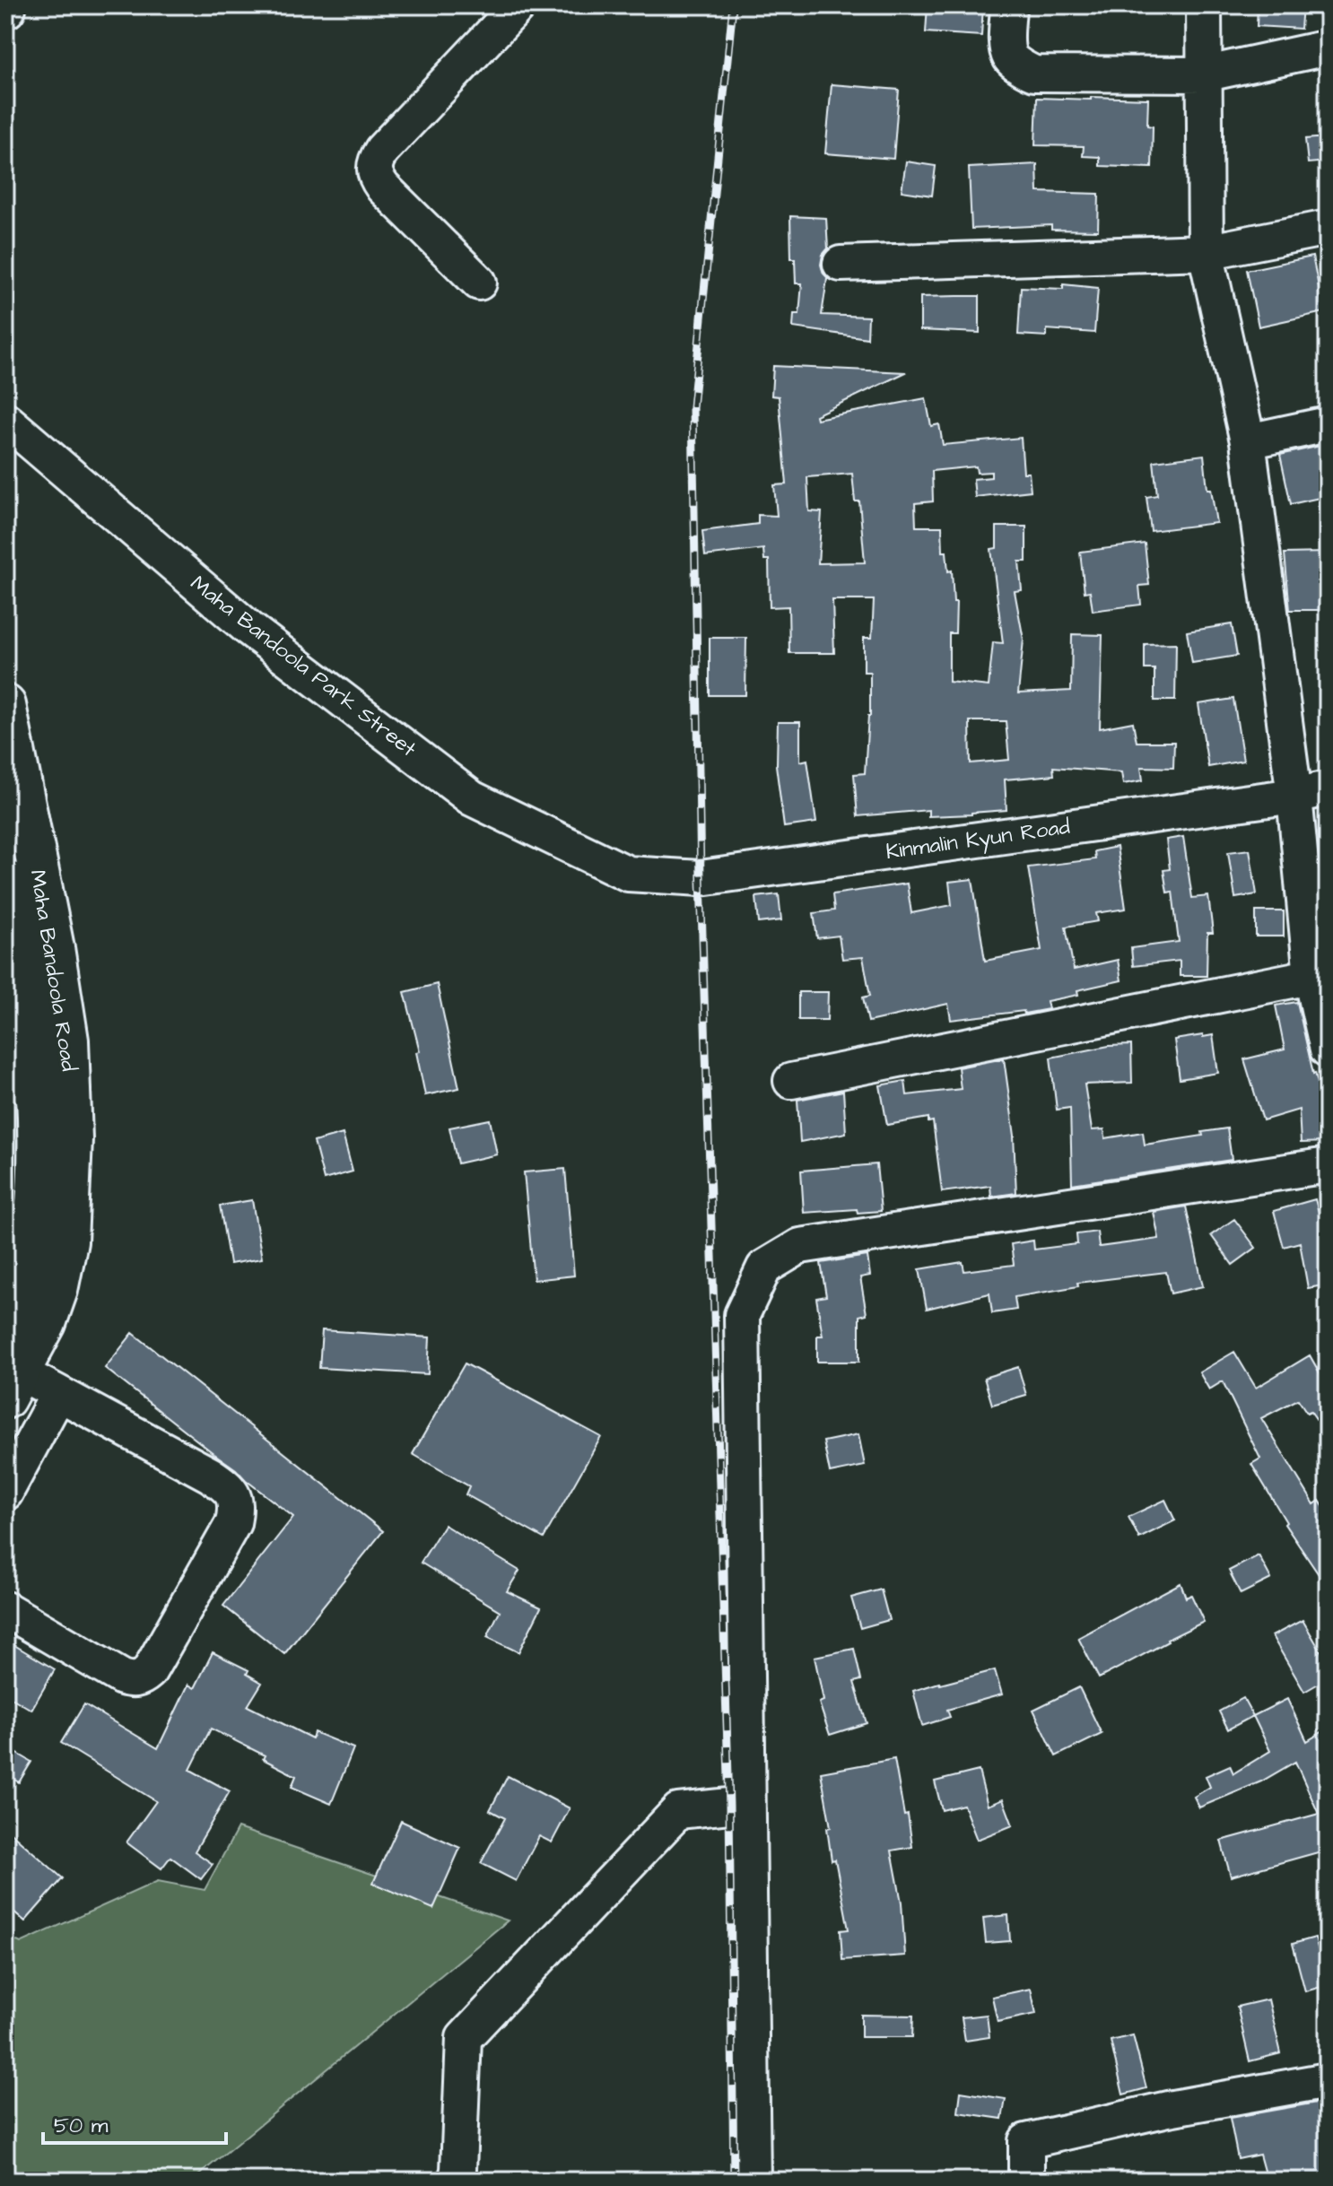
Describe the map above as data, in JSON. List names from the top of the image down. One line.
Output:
{"streets":{"main road":["Maha Bandoola Road"],"street":["Maha Bandoola Park Street","Kinmalin Kyun Road"]},"crossings":[["Maha Bandoola Park Street","Kinmalin Kyun Road"]],"scale_bar":"50 m"}
